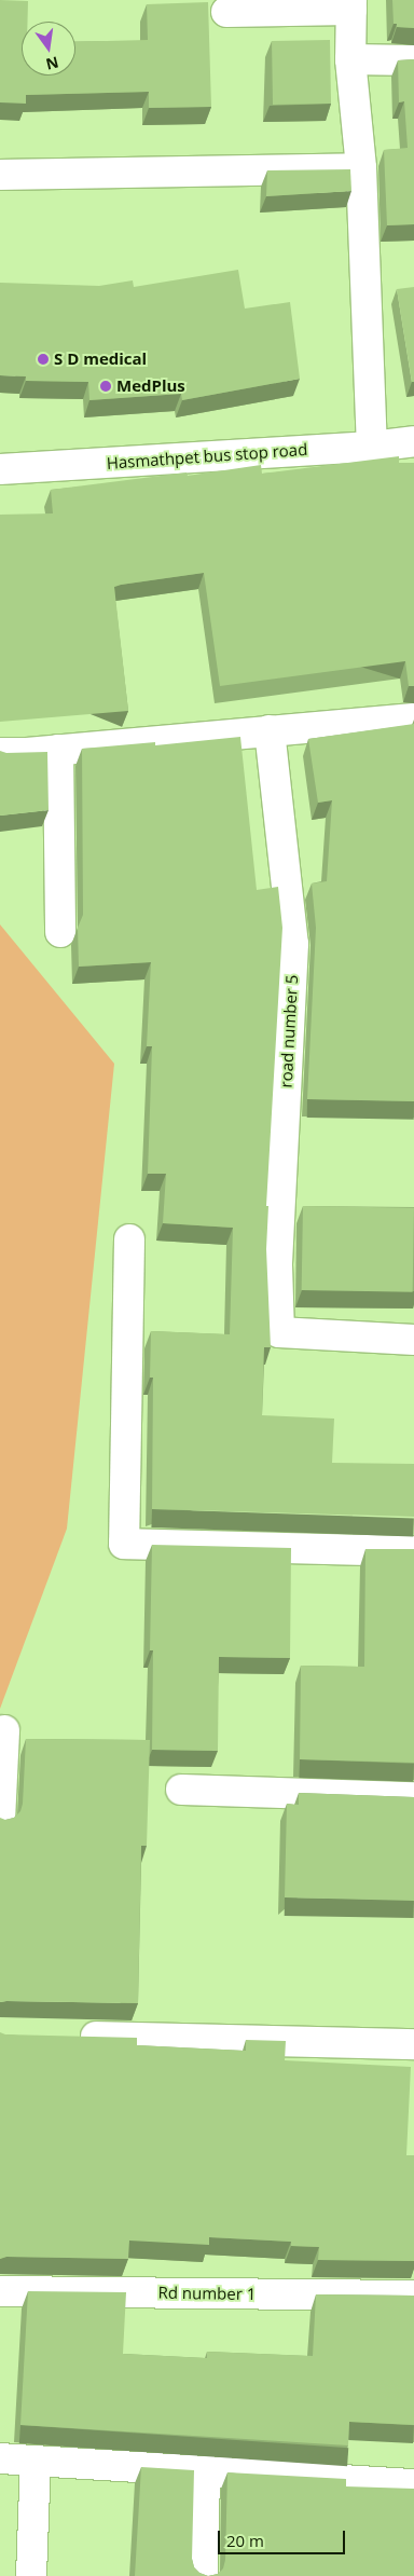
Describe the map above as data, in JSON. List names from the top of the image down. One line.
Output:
{"streets":{"street":["Hasmathpet bus stop road","road number 5","Rd number 1"]},"places":["S D medical","MedPlus"],"scale_bar":"20 m","north":"bottom"}
